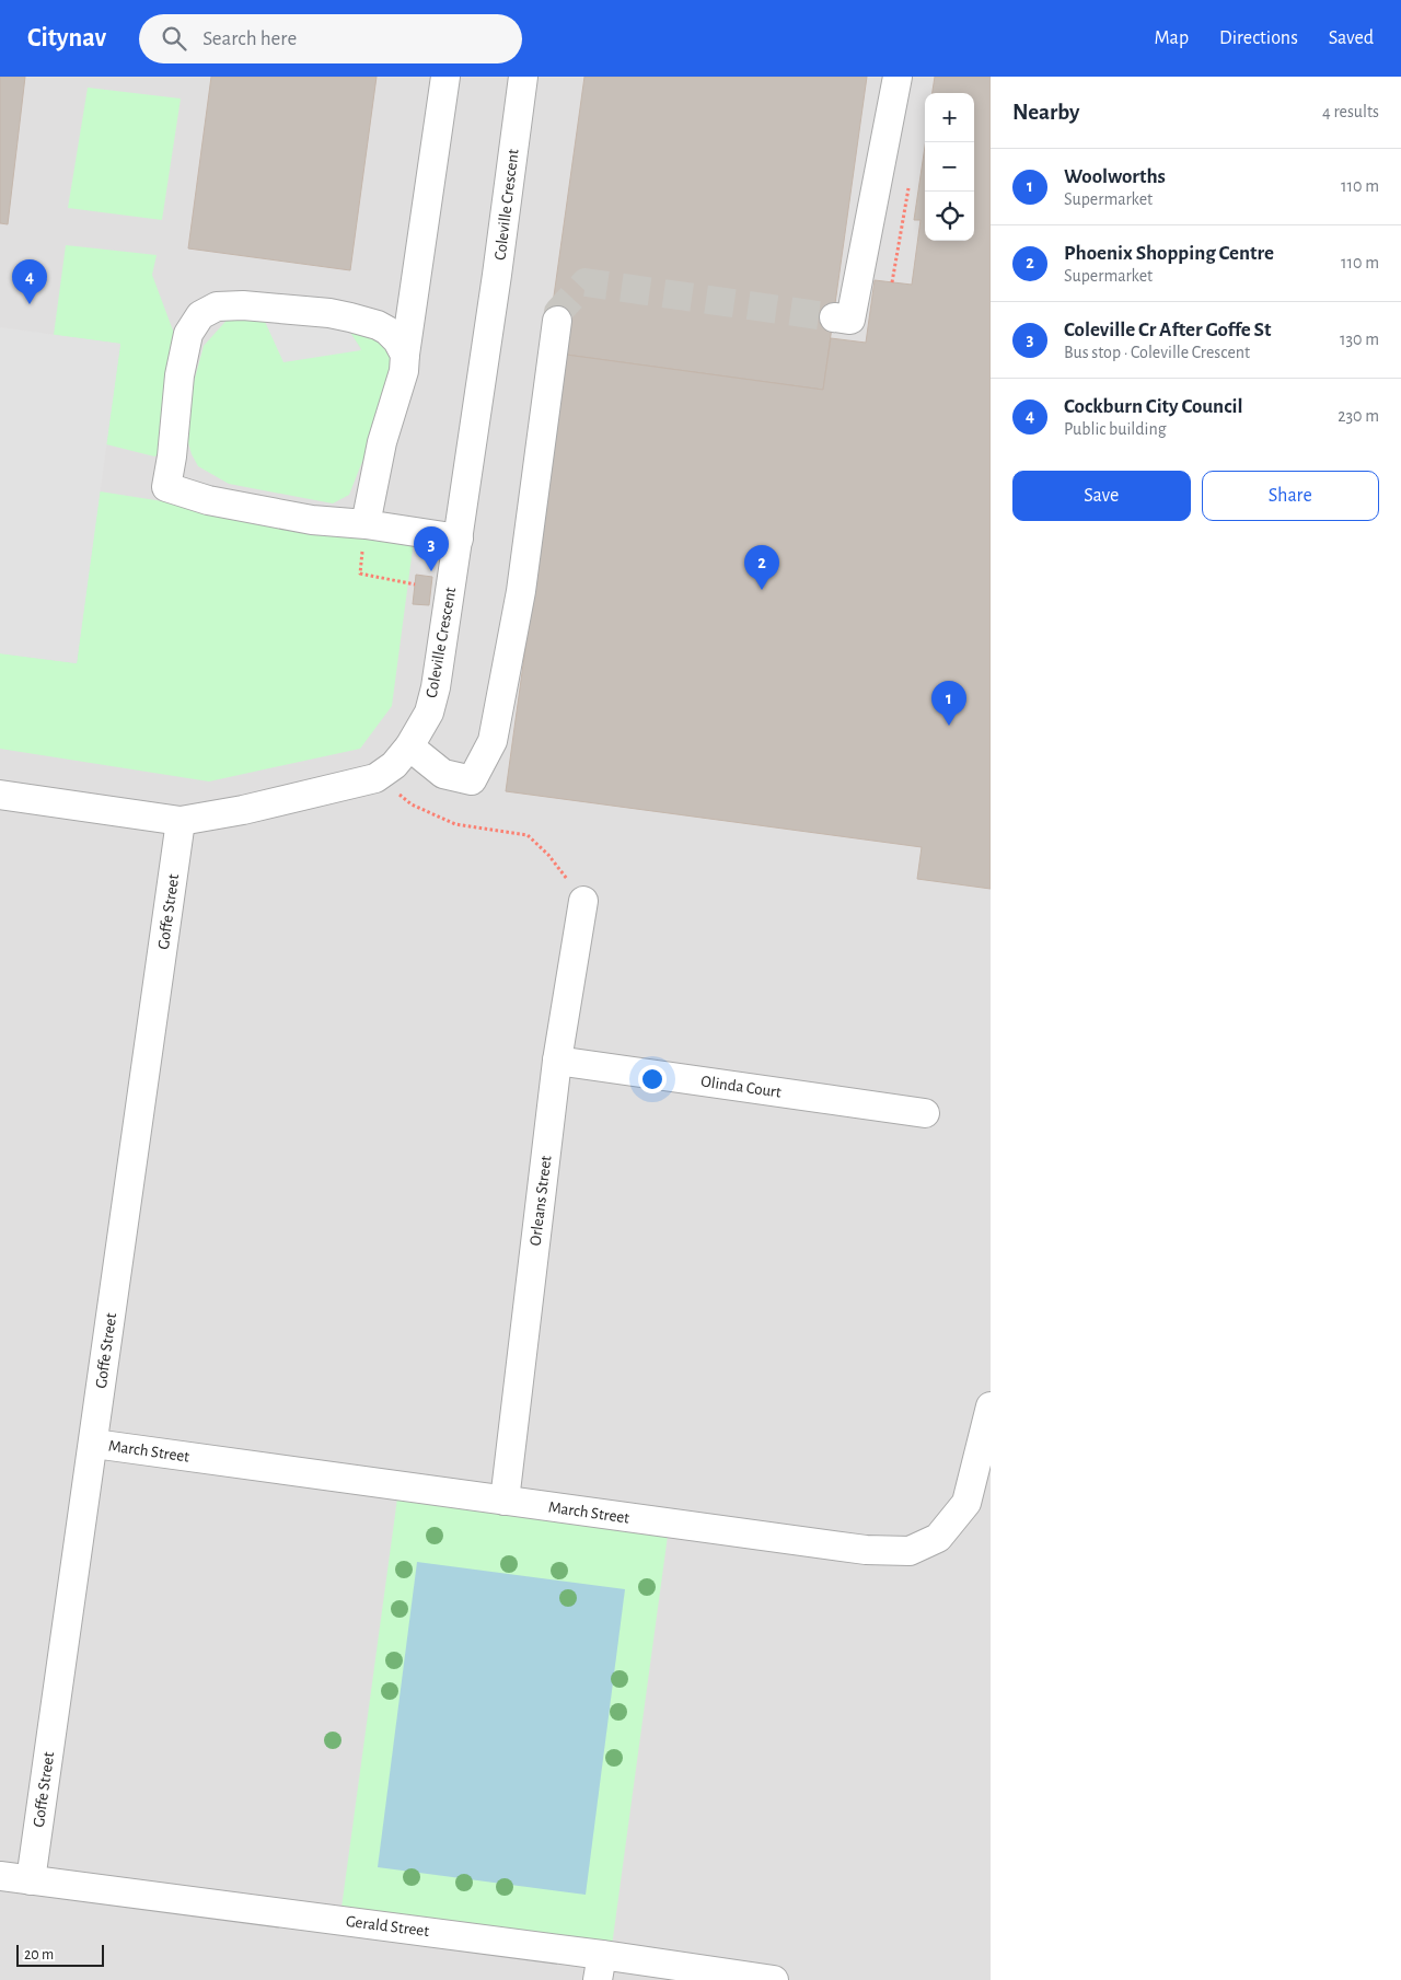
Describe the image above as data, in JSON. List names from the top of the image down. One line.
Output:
{"streets":{"street":["Coleville Crescent","Goffe Street","Olinda Court","Orleans Street","March Street","Gerald Street"]},"crossings":[["Coleville Crescent","Goffe Street"],["Goffe Street","March Street"],["Goffe Street","Gerald Street"],["Olinda Court","Orleans Street"],["Orleans Street","March Street"]],"scale_bar":"20 m","page":{"header":"Citynav","search":"Search here","nav":["Map","Directions","Saved"],"heading":["Nearby","4 results"],"map_buttons":["+","−"],"list":[{"mark":"1","name":"Woolworths","note":"Supermarket","value":"110 m"},{"mark":"2","name":"Phoenix Shopping Centre","note":"Supermarket","value":"110 m"},{"mark":"3","name":"Coleville Cr After Goffe St","note":"Bus stop · Coleville Crescent","value":"130 m"},{"mark":"4","name":"Cockburn City Council","note":"Public building","value":"230 m"}],"pins":["4","3","2","1"],"buttons":["Save","Share"],"scale":"20 m"}}
